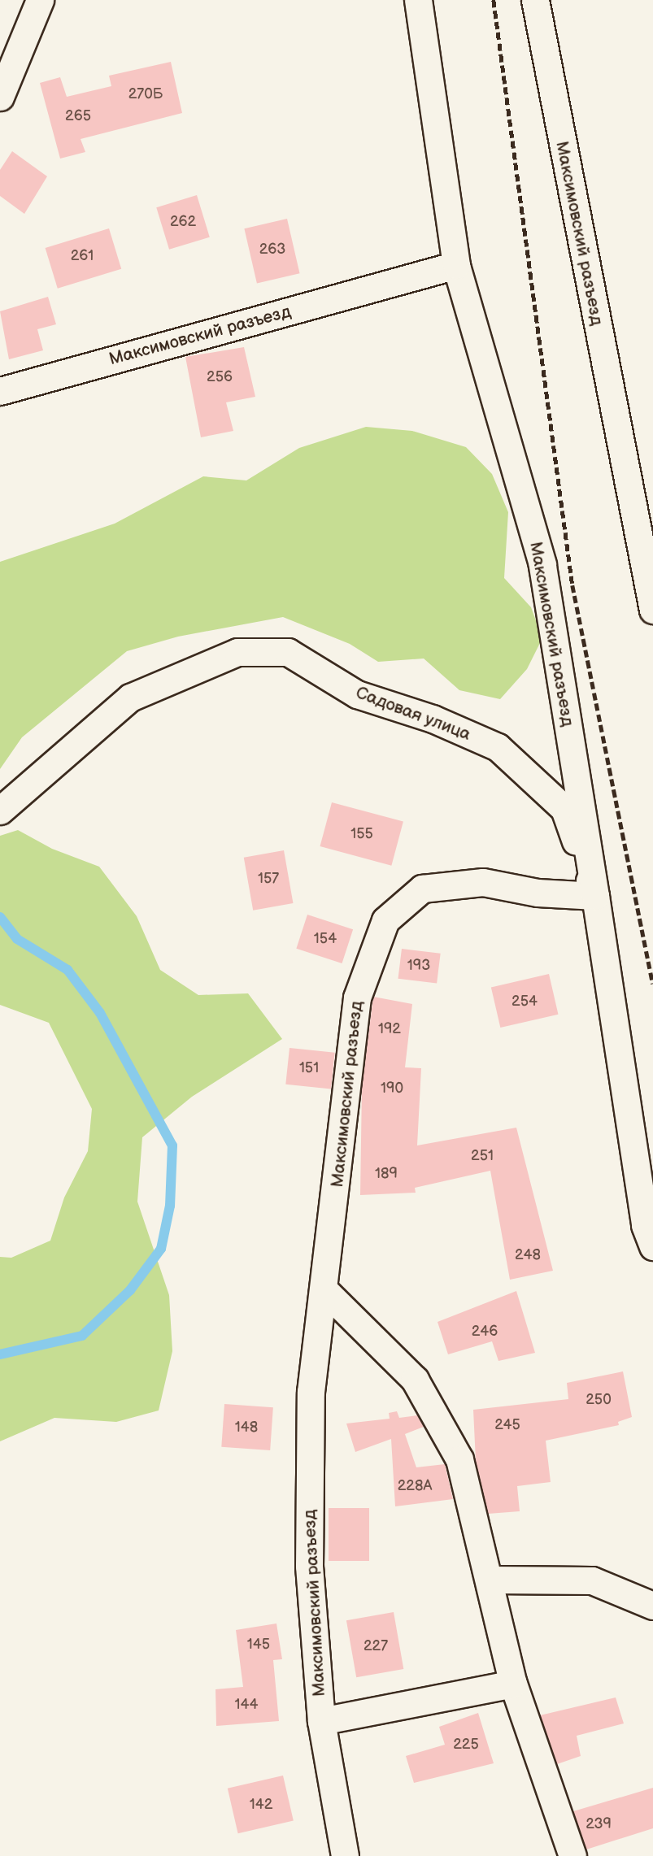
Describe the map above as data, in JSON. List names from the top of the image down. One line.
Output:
{"streets":{"street":["Максимовский разъезд","Садовая улица"]},"crossings":[["Максимовский разъезд","Садовая улица"]],"house_numbers":["270Б","265","262","263","261","256","155","157","154","193","254","192","151","190","251","189","248","246","250","245","148","228А","145","227","144","225","142","239"]}
